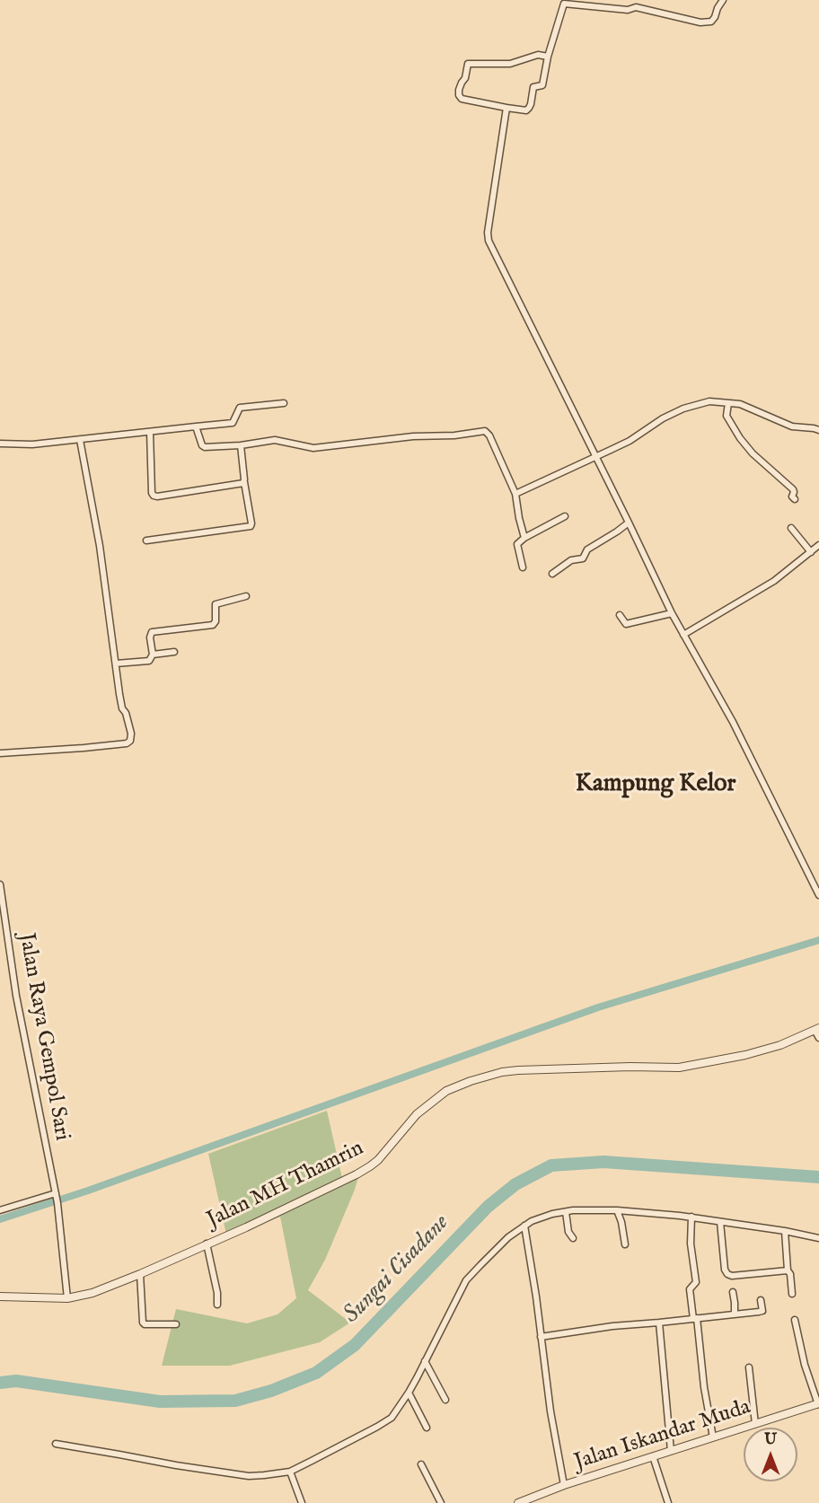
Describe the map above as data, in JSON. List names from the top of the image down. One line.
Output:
{"streets":{"street":["Jalan Raya Gempol Sari","Jalan MH Thamrin","Jalan Iskandar Muda"]},"crossings":[["Jalan Raya Gempol Sari","Jalan MH Thamrin"]],"districts":["Kampung Kelor"],"water":["Sungai Cisadane"],"north":"top"}
